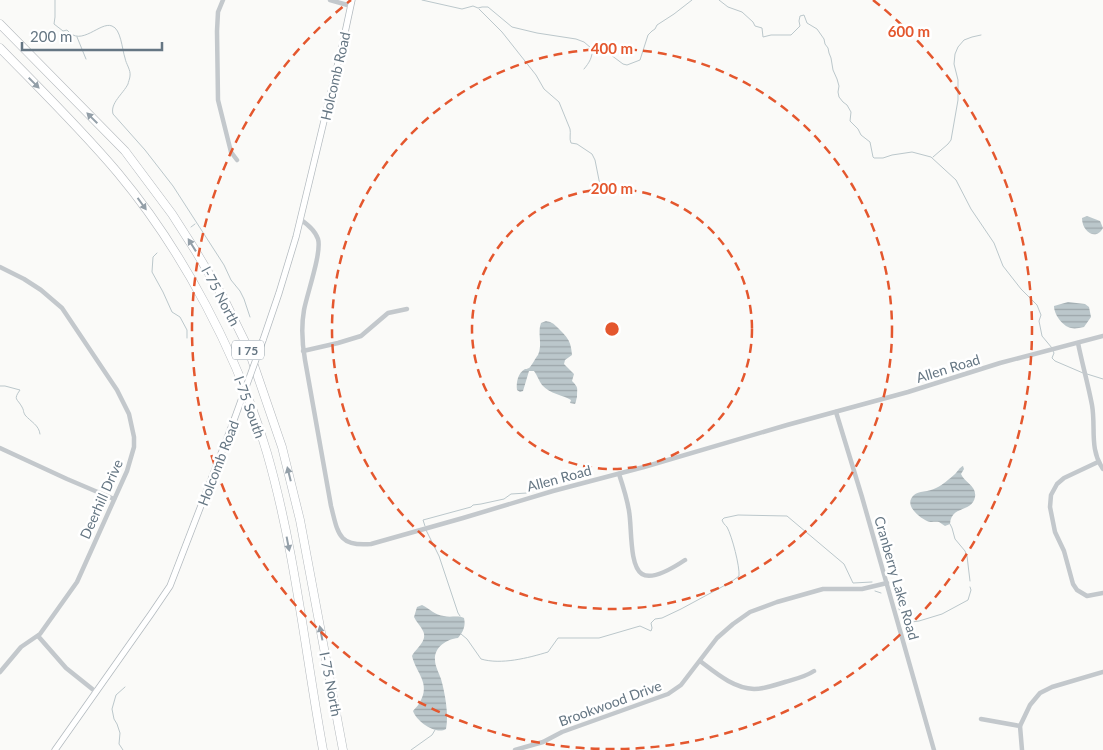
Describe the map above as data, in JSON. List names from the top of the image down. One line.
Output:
{"streets":{"highway":["I-75 North","I 75","I-75 South"],"street":["Holcomb Road","Allen Road","Deerhill Drive","Cranberry Lake Road","Brookwood Drive"]},"crossings":[["Holcomb Road","Allen Road"],["Allen Road","Cranberry Lake Road"],["Cranberry Lake Road","Brookwood Drive"]],"one_way":["I-75 North","I-75 South"],"scale_bar":"200 m","rings":["600 m","400 m","200 m"]}
